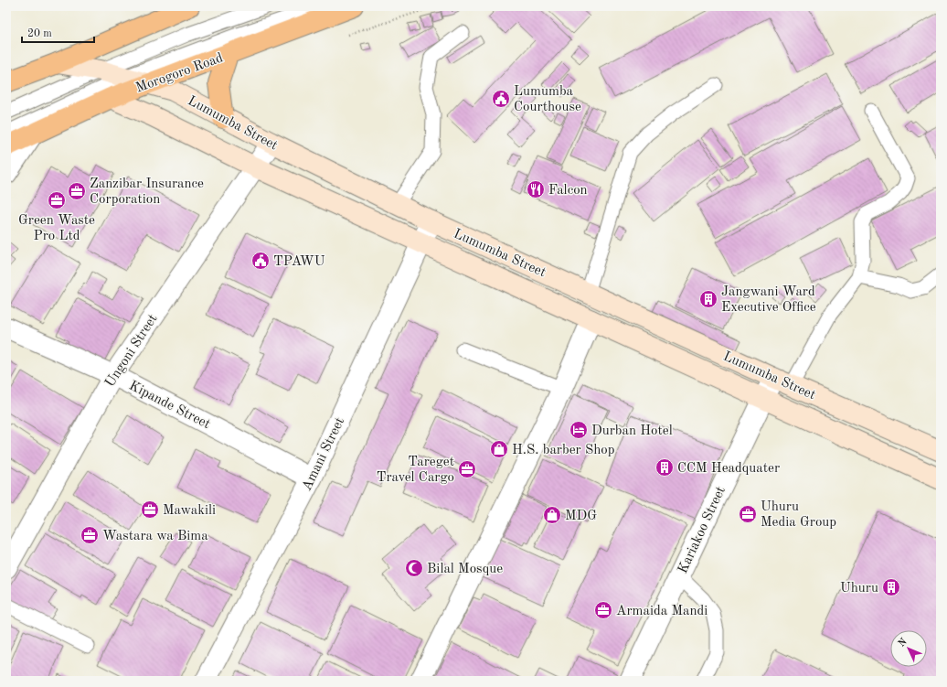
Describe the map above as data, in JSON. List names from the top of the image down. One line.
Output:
{"streets":{"highway":["Morogoro Road"],"main road":["Lumumba Street"],"street":["Ungoni Street","Kipande Street","Amani Street","Kariakoo Street"]},"crossings":[["Morogoro Road","Lumumba Street"],["Lumumba Street","Ungoni Street"],["Lumumba Street","Amani Street"],["Lumumba Street","Kariakoo Street"],["Ungoni Street","Kipande Street"],["Kipande Street","Amani Street"]],"places":{"public building":["Lumumba Courthouse","TPAWU"],"restaurant":["Falcon"],"office":["Zanzibar Insurance Corporation","Green Waste Pro Ltd","Tareget Travel Cargo","Mawakili","Uhuru Media Group","Wastara wa Bima","Armaida Mandi"],"building":["Jangwani Ward Executive Office","CCM Headquater","Uhuru"],"hotel":["Durban Hotel"],"shop":["H.S. barber Shop","MDG"],"mosque":["Bilal Mosque"]},"scale_bar":"20 m","north":"top left"}
